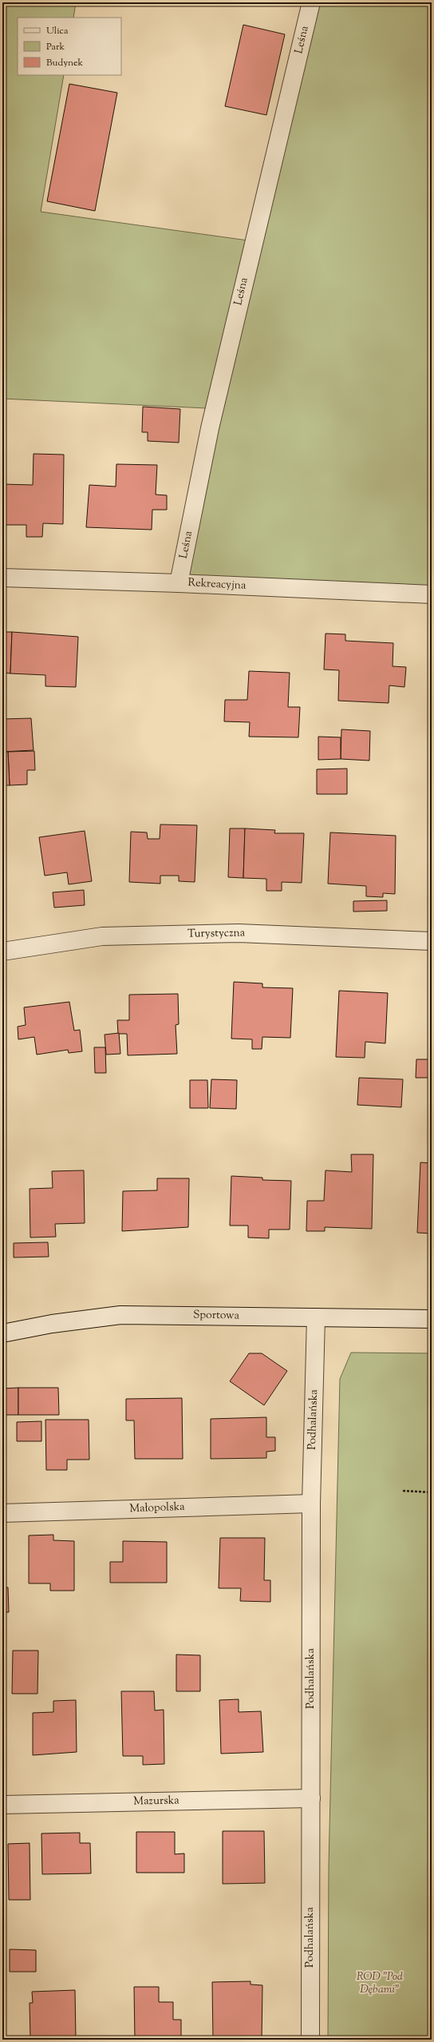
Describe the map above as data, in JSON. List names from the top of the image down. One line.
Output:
{"streets":{"street":["Leśna","Rekreacyjna","Turystyczna","Sportowa","Podhalańska","Małopolska","Mazurska"]},"crossings":[["Leśna","Rekreacyjna"],["Sportowa","Podhalańska"],["Podhalańska","Małopolska"],["Podhalańska","Mazurska"]],"parks":["ROD \"Pod Dębami\""],"legend":["Ulica","Park","Budynek"]}
